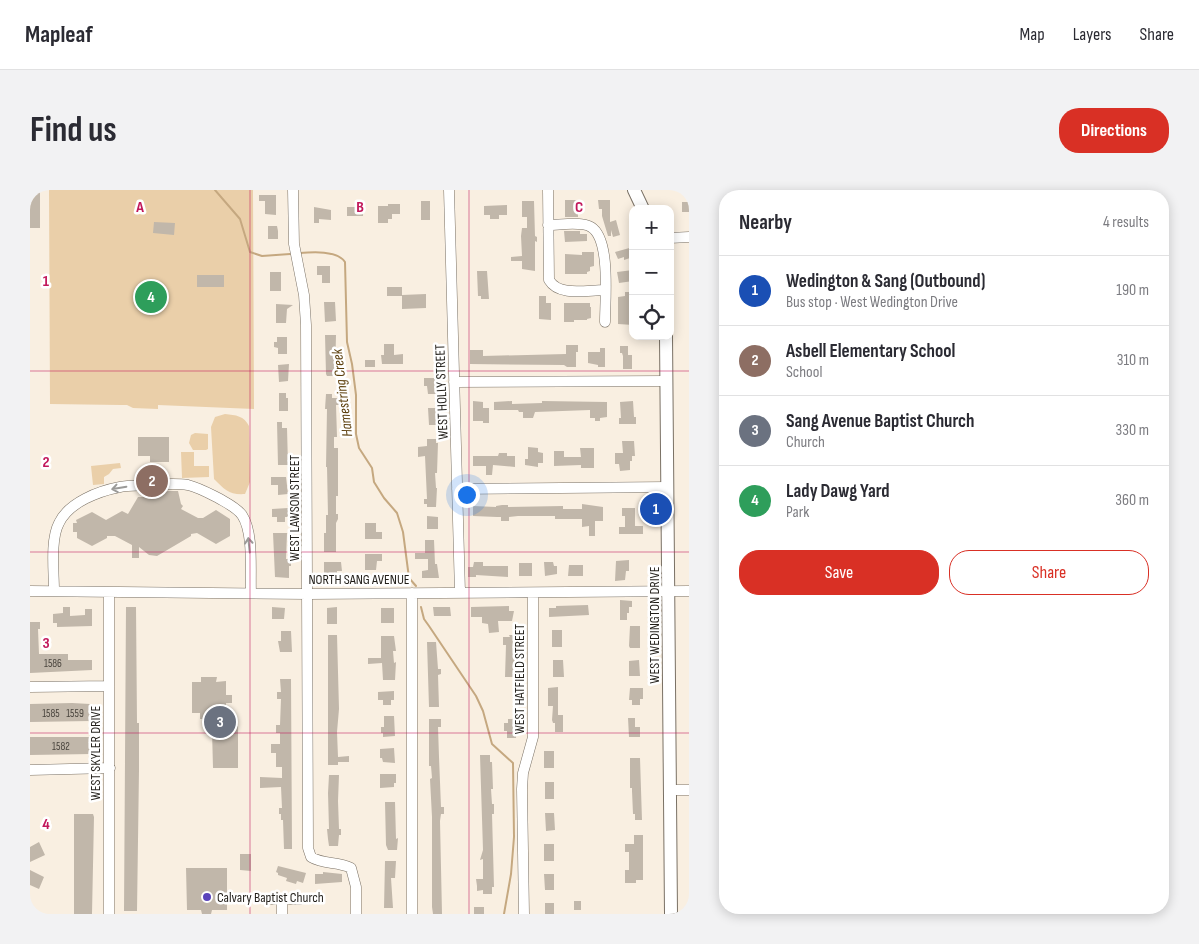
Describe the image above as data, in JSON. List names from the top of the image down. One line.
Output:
{"streets":{"main road":["WEST WEDINGTON DRIVE"],"street":["WEST HOLLY STREET","WEST LAWSON STREET","NORTH SANG AVENUE","WEST HATFIELD STREET","WEST SKYLER DRIVE"]},"crossings":[["WEST HOLLY STREET","NORTH SANG AVENUE"],["WEST LAWSON STREET","NORTH SANG AVENUE"],["NORTH SANG AVENUE","WEST WEDINGTON DRIVE"],["NORTH SANG AVENUE","WEST HATFIELD STREET"],["NORTH SANG AVENUE","WEST SKYLER DRIVE"]],"water":["Hamestring Creek"],"places":["Calvary Baptist Church"],"house_numbers":["1586","1585","1559","1582"],"page":{"header":"Mapleaf","nav":["Map","Layers","Share"],"buttons":["Directions",["Save","Share"]],"title":"Find us","heading":["Nearby","4 results"],"map_buttons":["+","−"],"list":[{"mark":"1","name":"Wedington & Sang (Outbound)","note":"Bus stop · West Wedington Drive","value":"190 m"},{"mark":"2","name":"Asbell Elementary School","note":"School","value":"310 m"},{"mark":"3","name":"Sang Avenue Baptist Church","note":"Church","value":"330 m"},{"mark":"4","name":"Lady Dawg Yard","note":"Park","value":"360 m"}],"pins":["4","2","1","3"]},"grid":{"columns":["A","B","C"],"rows":["1","2","3","4"]}}
